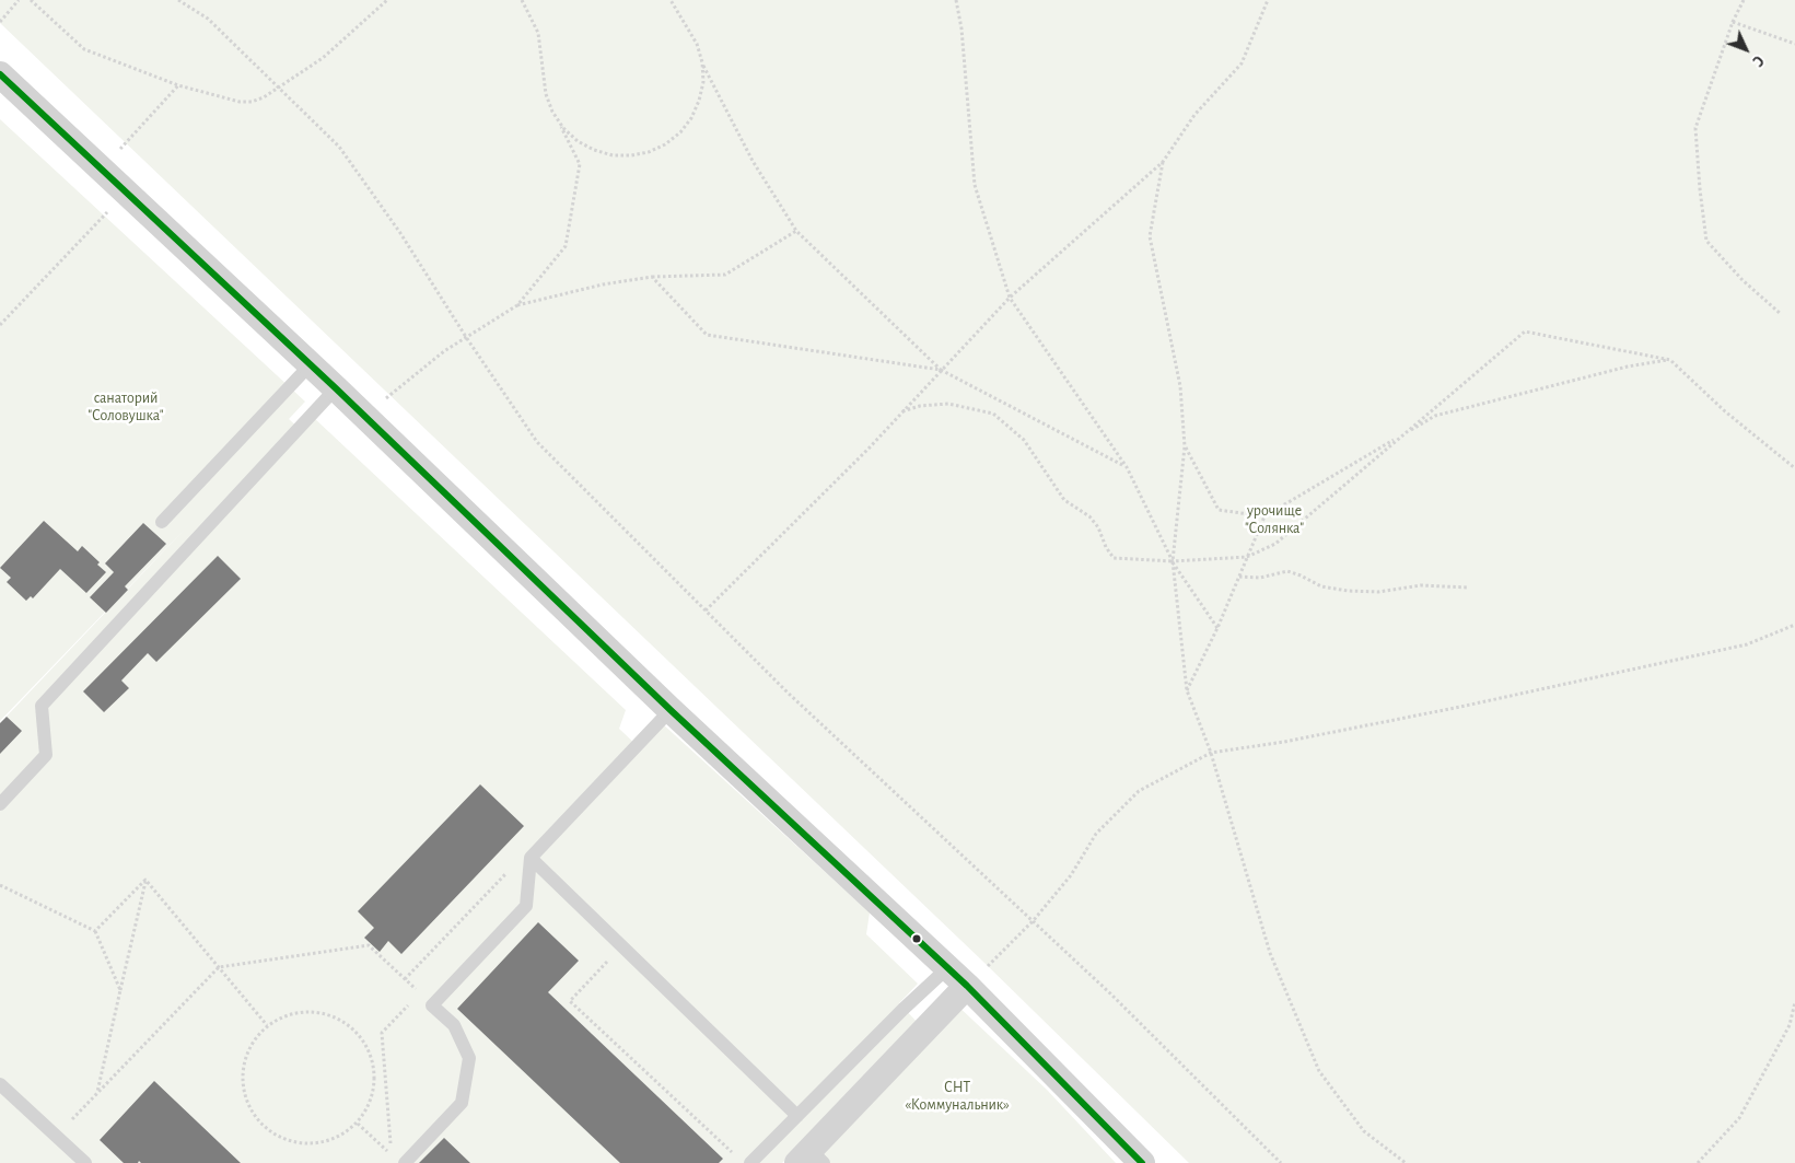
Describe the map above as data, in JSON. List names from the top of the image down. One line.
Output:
{"parks":["cанаторий \"Соловушка\"","урочище \"Солянка\"","СНТ «Коммунальник»"],"north":"bottom right"}
